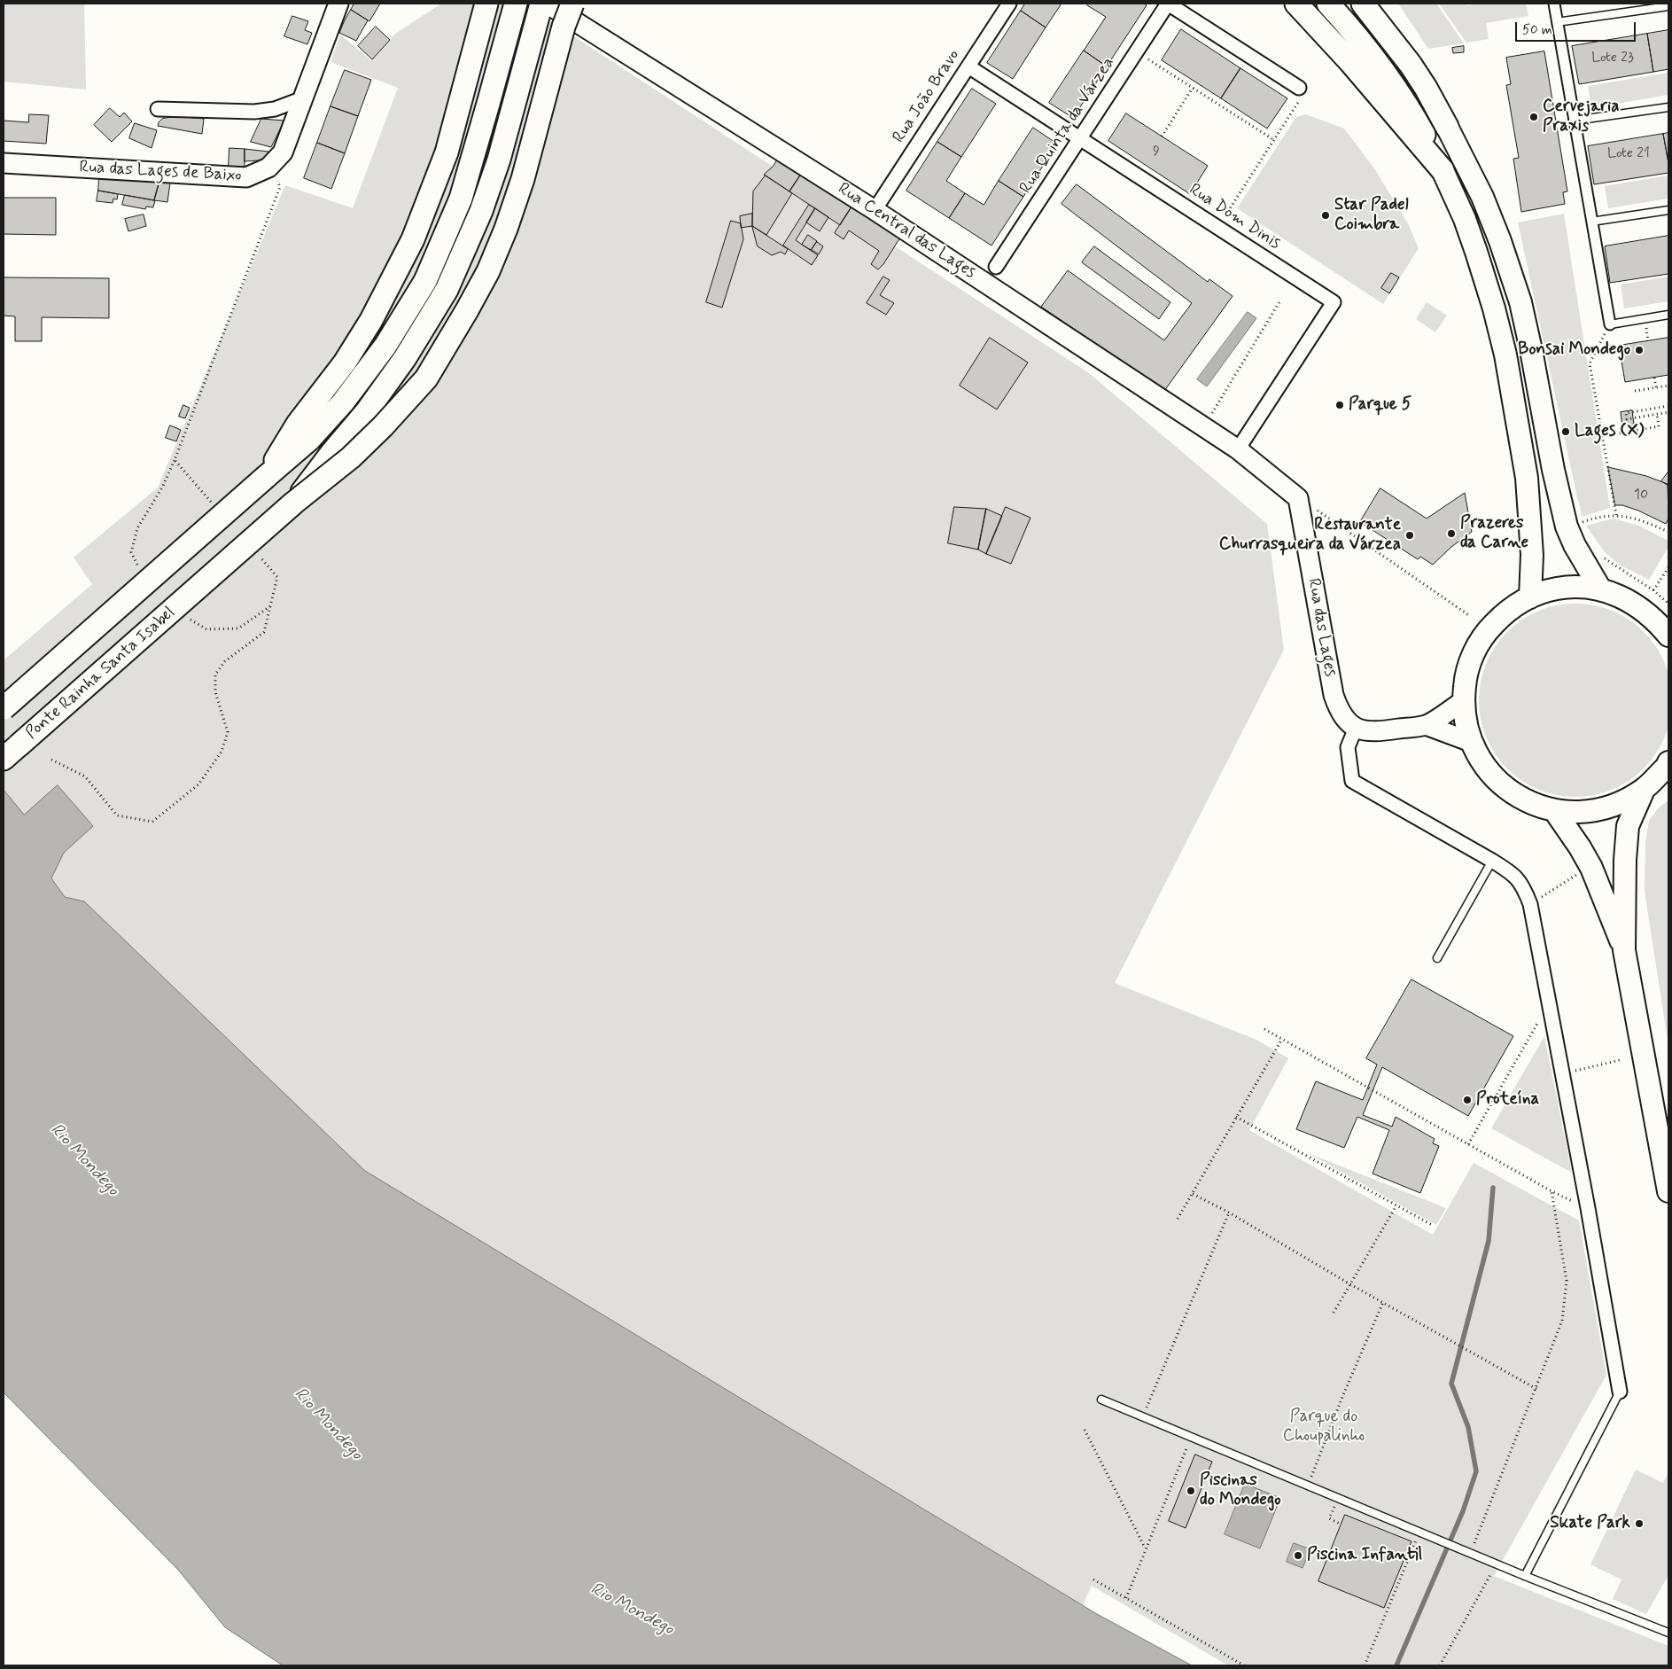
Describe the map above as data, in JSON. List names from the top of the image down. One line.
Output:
{"streets":{"highway":["Ponte Rainha Santa Isabel"],"main road":["Rua das Lages de Baixo","Rua Central das Lages","Rua das Lages"],"street":["Rua João Bravo","Rua Quinta da Várzea","Rua Dom Dinis"]},"crossings":[["Rua João Bravo","Rua Dom Dinis"],["Rua João Bravo","Rua Central das Lages"],["Rua Quinta da Várzea","Rua Dom Dinis"],["Rua Dom Dinis","Rua Central das Lages"],["Rua Central das Lages","Rua das Lages"]],"water":["Rio Mondego"],"parks":["Parque do Choupalinho"],"places":["Cervejaria Praxis","Star Padel Coimbra","Bonsai Mondego","Parque 5","Lages (X)","Prazeres da Carne","Restaurante Churrasqueira da Várzea","Proteína","Piscinas do Mondego","Skate Park","Piscina Infantil"],"house_numbers":["Lote 23","9","Lote 21","10"],"scale_bar":"50 m"}
